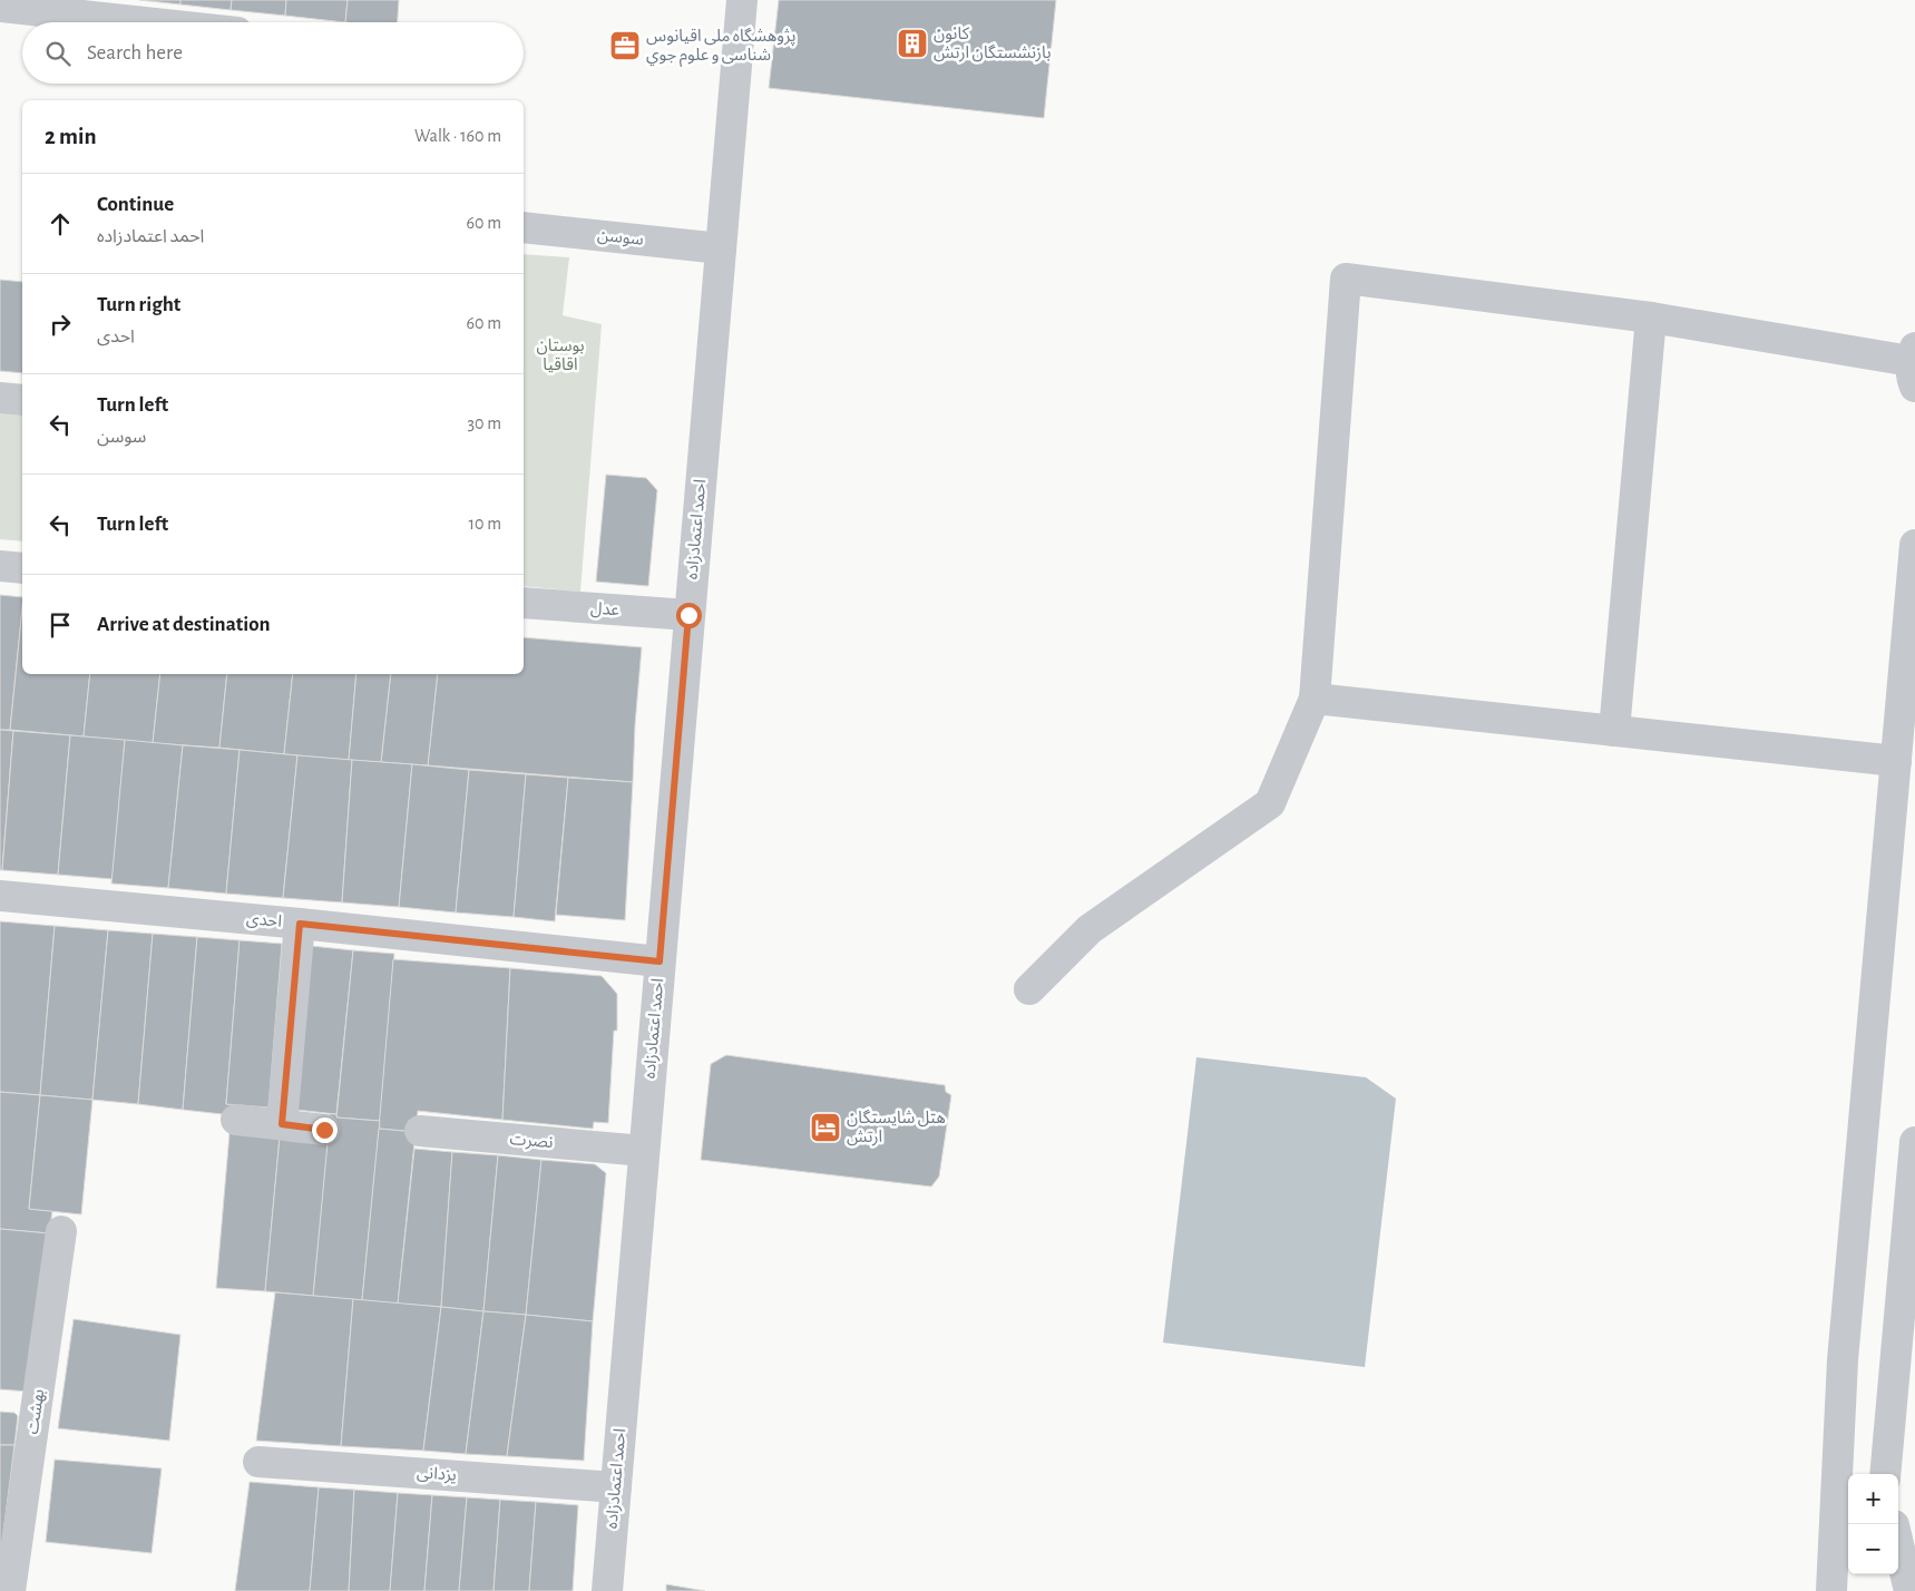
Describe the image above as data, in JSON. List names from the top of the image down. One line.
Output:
{"streets":{"street":["سوسن","احمد اعتمادزاده","عدل","احدی","نصرت","بهشت","یزدانی"]},"crossings":[["سوسن","احمد اعتمادزاده"],["احمد اعتمادزاده","عدل"],["احمد اعتمادزاده","احدی"],["احمد اعتمادزاده","نصرت"],["احمد اعتمادزاده","یزدانی"]],"parks":["بوستان اقاقیا"],"places":{"building":["کانون بازنشستگان ارتش"],"office":["پژوهشگاه ملی اقیانوس شناسی و علوم جوي"],"hotel":["هتل شایستگان ارتش"]},"page":{"search":"Search here","heading":["2 min","Walk · 160 m"],"list":[["Continue","احمد اعتمادزاده","60 m"],["Turn right","احدی","60 m"],["Turn left","سوسن","30 m"],["Turn left","10 m"],"Arrive at destination"],"map_buttons":["+","−"]}}
